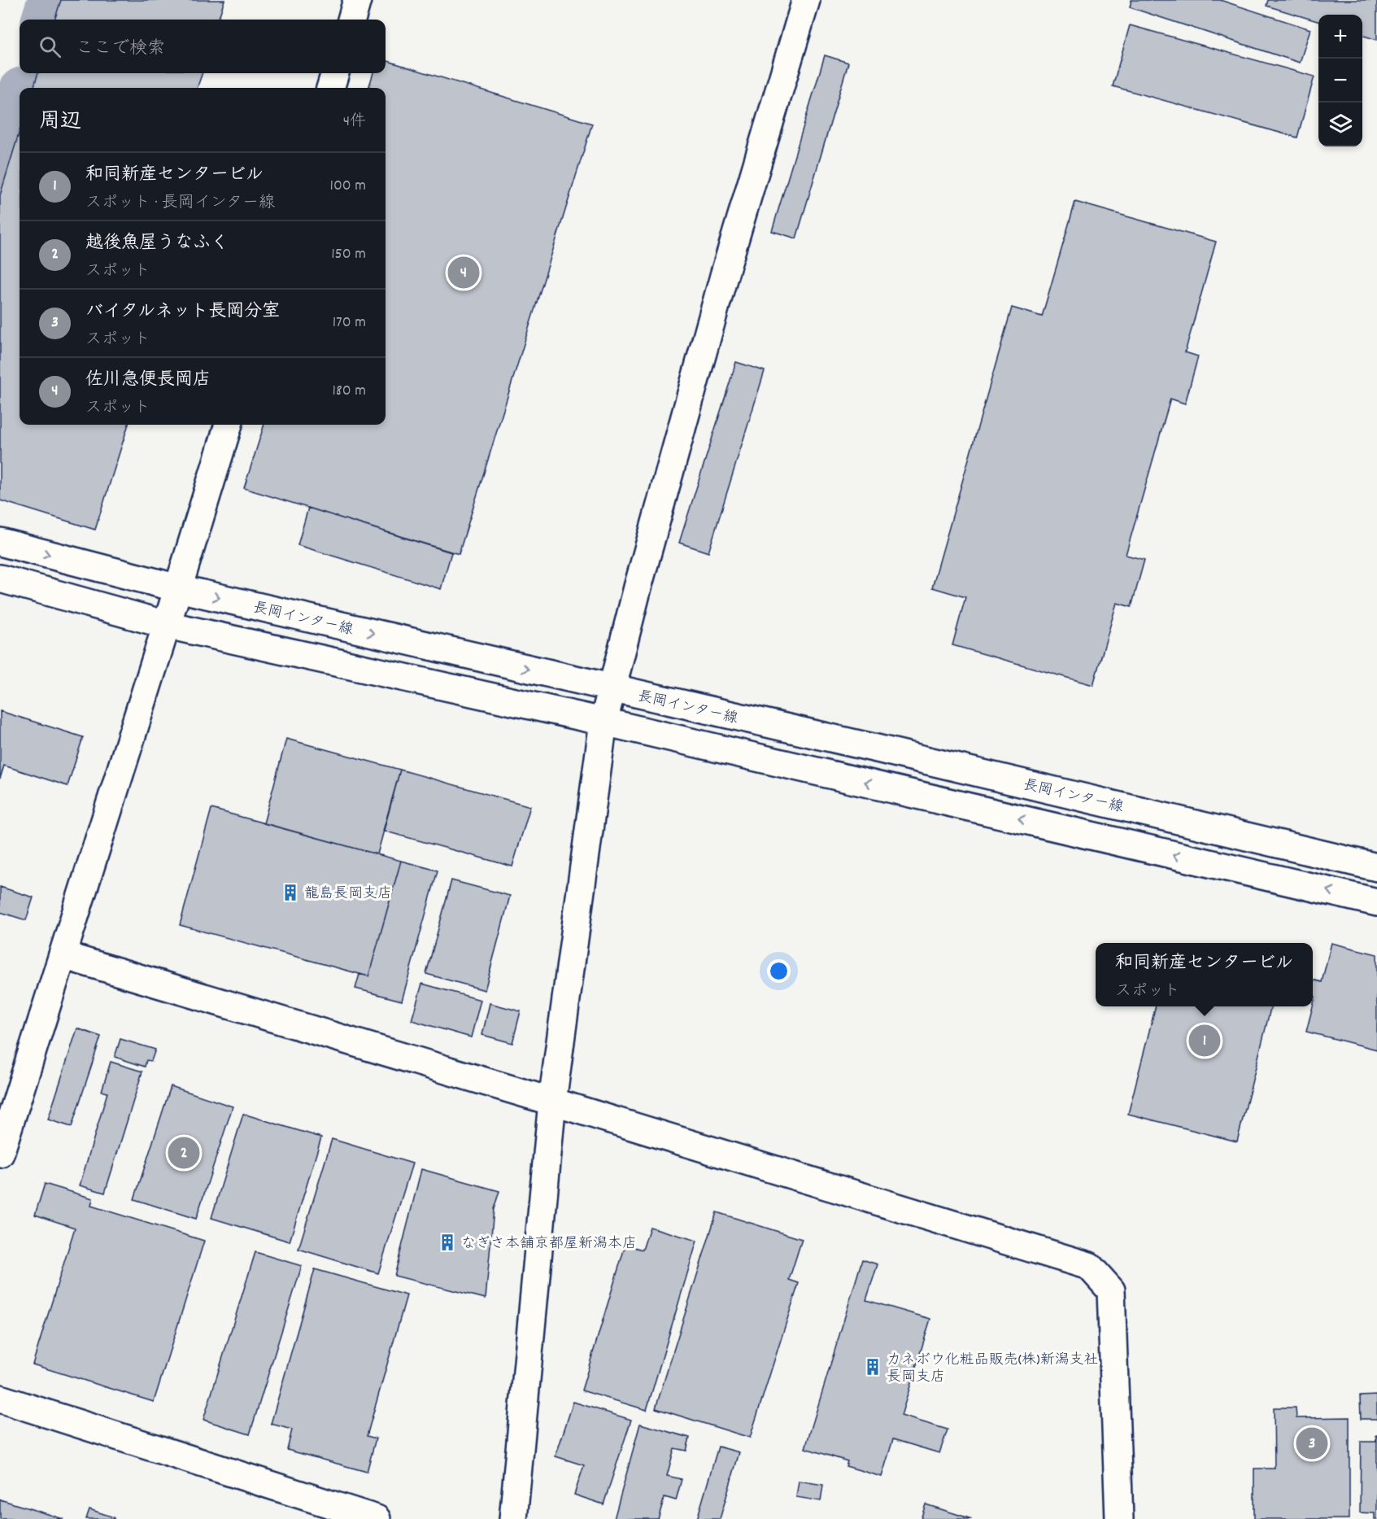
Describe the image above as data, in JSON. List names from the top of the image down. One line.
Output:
{"streets":{"street":["長岡インター線"]},"places":{"building":["龍島長岡支店","なぎさ本舗京都屋新潟本店","カネボウ化粧品販売(株)新潟支社 長岡支店"]},"page":{"map_buttons":["+","−"],"search":"ここで検索","heading":["周辺","4件"],"list":[{"mark":"1","name":"和同新産センタービル","note":"スポット · 長岡インター線","value":"100 m"},{"mark":"2","name":"越後魚屋うなふく","note":"スポット","value":"150 m"},{"mark":"3","name":"バイタルネット長岡分室","note":"スポット","value":"170 m"},{"mark":"4","name":"佐川急便長岡店","note":"スポット","value":"180 m"}],"pins":["4","1","2","3"],"popup":["和同新産センタービル","スポット"]}}
